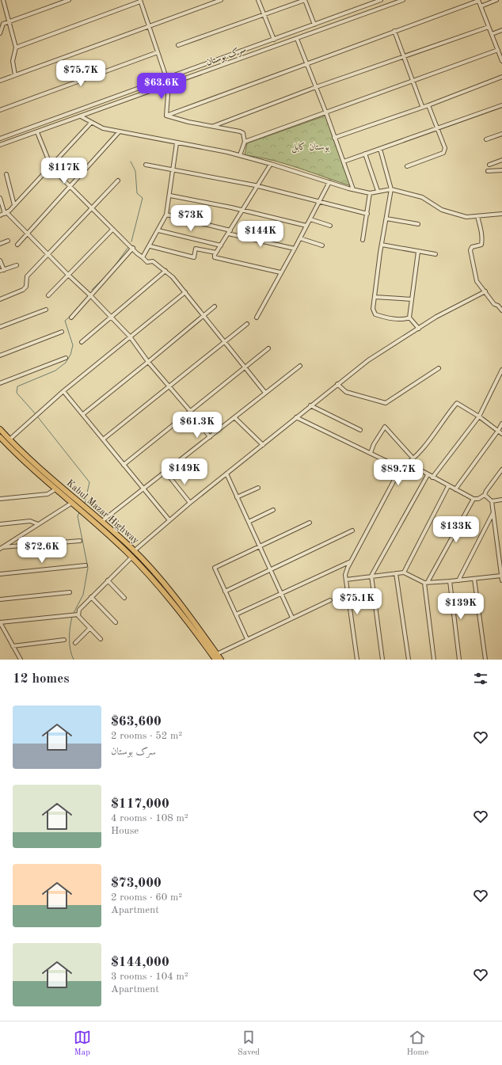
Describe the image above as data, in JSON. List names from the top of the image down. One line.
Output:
{"streets":{"highway":["Kabul Mazar Highway"],"street":["سرک بوستان"]},"parks":["بوستان کابل"],"page":{"price":["$75.7K","$63.6K","$117K","$73K","$144K","$61.3K","$149K","$89.7K","$133K","$72.6K","$75.1K","$139K"],"heading":"12 homes","list":[{"name":"$63,600","note":"2 rooms · 52 m² · سرک بوستان"},{"name":"$117,000","note":"4 rooms · 108 m² · House"},{"name":"$73,000","note":"2 rooms · 60 m² · Apartment"},{"name":"$144,000","note":"3 rooms · 104 m² · Apartment"}],"tabs":["Map","Saved","Home"]}}
